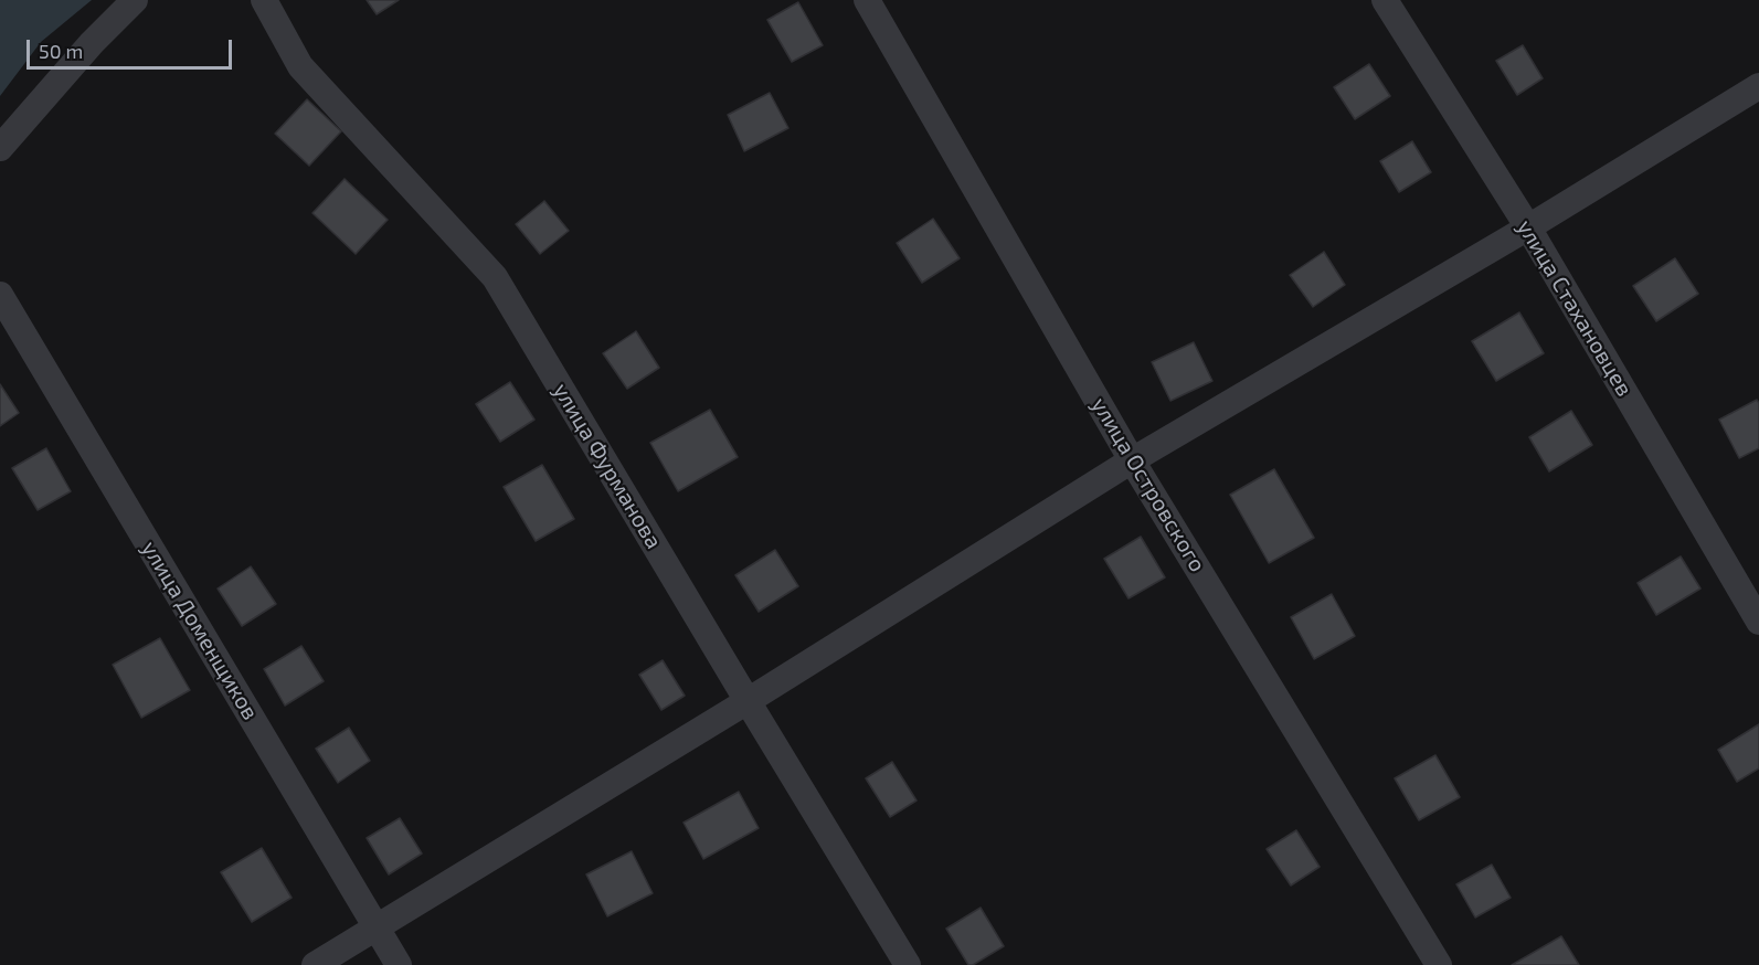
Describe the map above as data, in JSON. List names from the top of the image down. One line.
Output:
{"streets":{"street":["улица Стахановцев","улица Фурманова","улица Островского","улица Доменщиков"]},"scale_bar":"50 m"}
